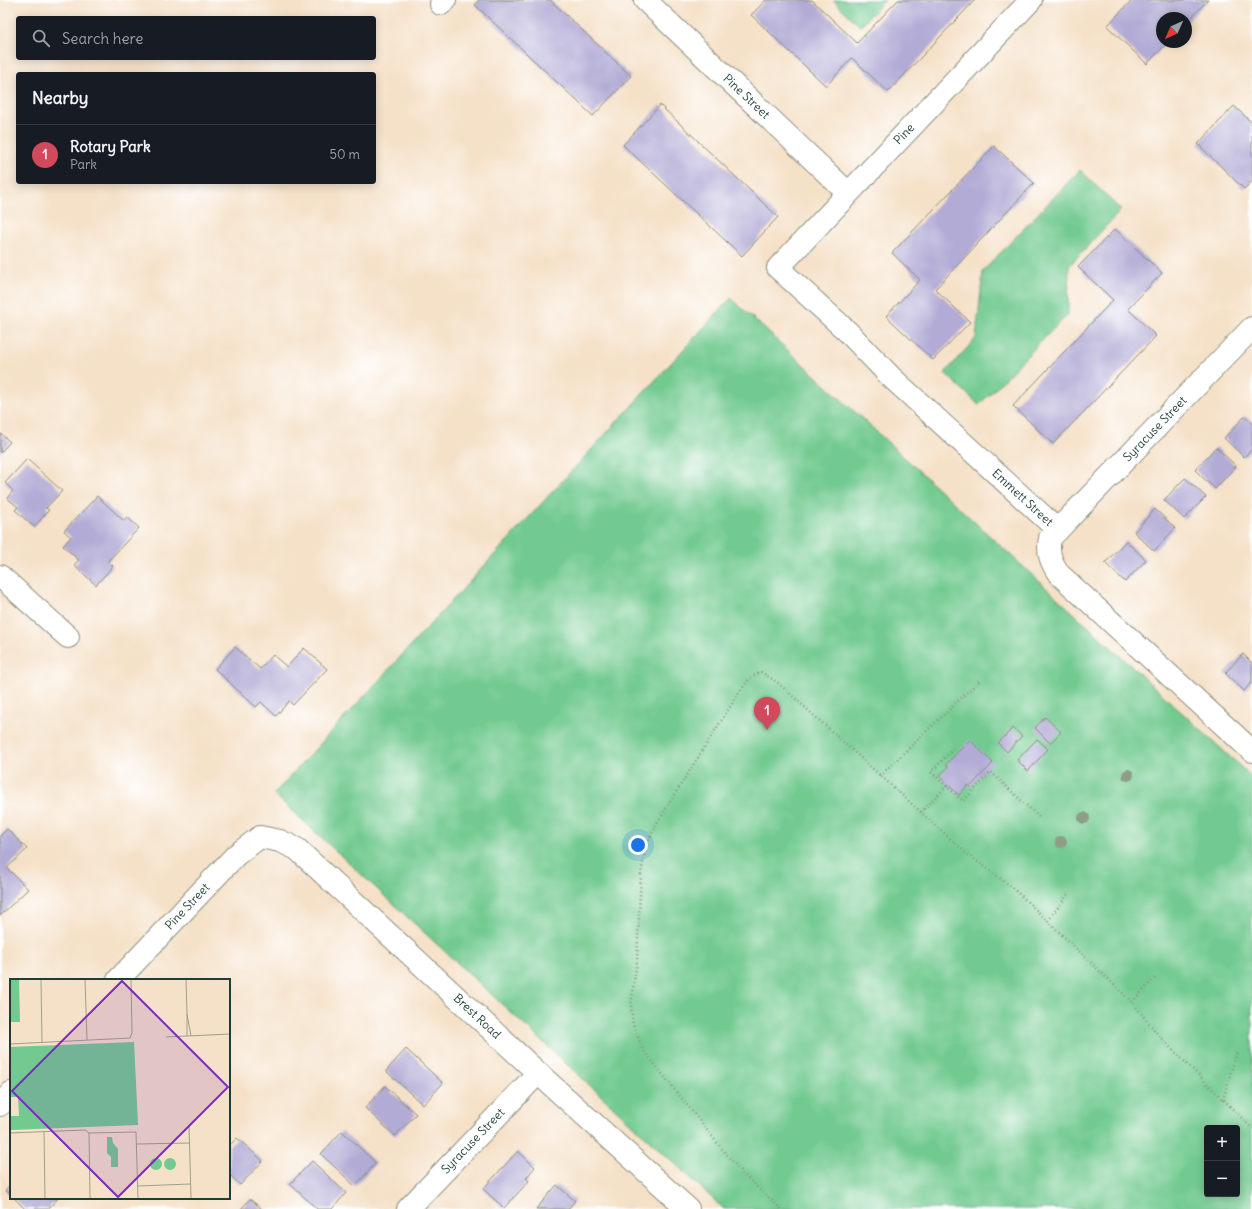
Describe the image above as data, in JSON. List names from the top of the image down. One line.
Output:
{"streets":{"street":["Pine Street","Pine","Syracuse Street","Emmett Street","Brest Road"]},"crossings":[["Pine Street","Pine"],["Pine Street","Brest Road"],["Pine","Emmett Street"],["Syracuse Street","Emmett Street"],["Syracuse Street","Brest Road"]],"north":"bottom left","page":{"search":"Search here","heading":"Nearby","list":[{"mark":"1","name":"Rotary Park","note":"Park","value":"50 m"}],"pins":"1","map_buttons":["+","−"]}}
